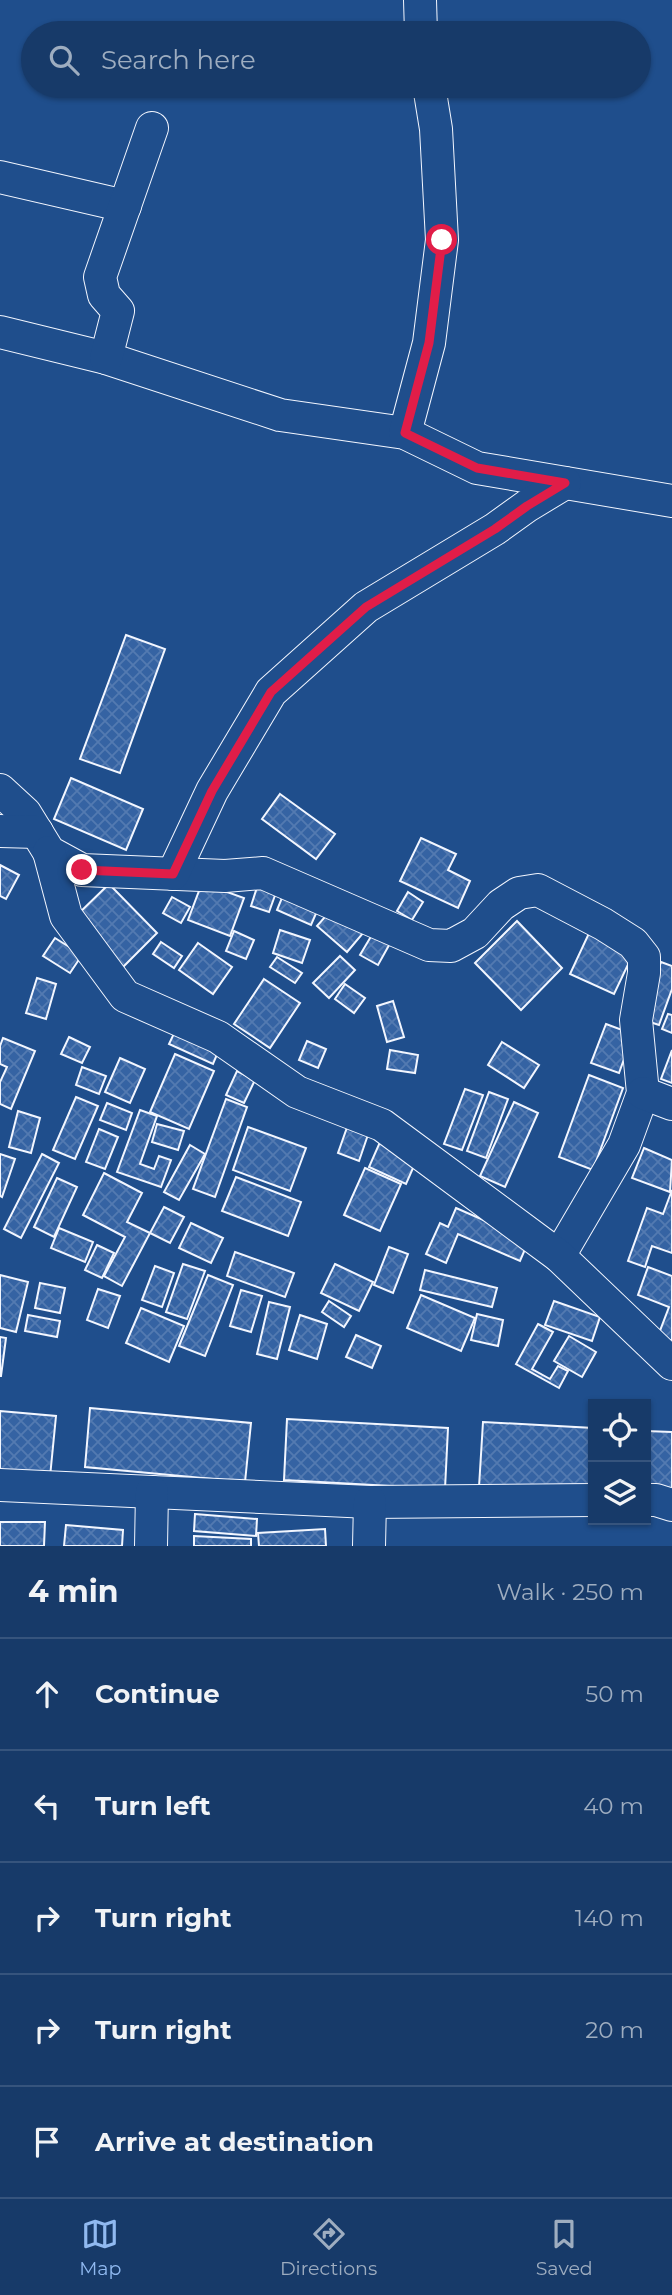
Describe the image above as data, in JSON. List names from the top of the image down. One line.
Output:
{"page":{"search":"Search here","heading":["4 min","Walk · 250 m"],"list":[["Continue","50 m"],["Turn left","40 m"],["Turn right","140 m"],["Turn right","20 m"],"Arrive at destination"],"nav":["Map","Directions","Saved"]}}
